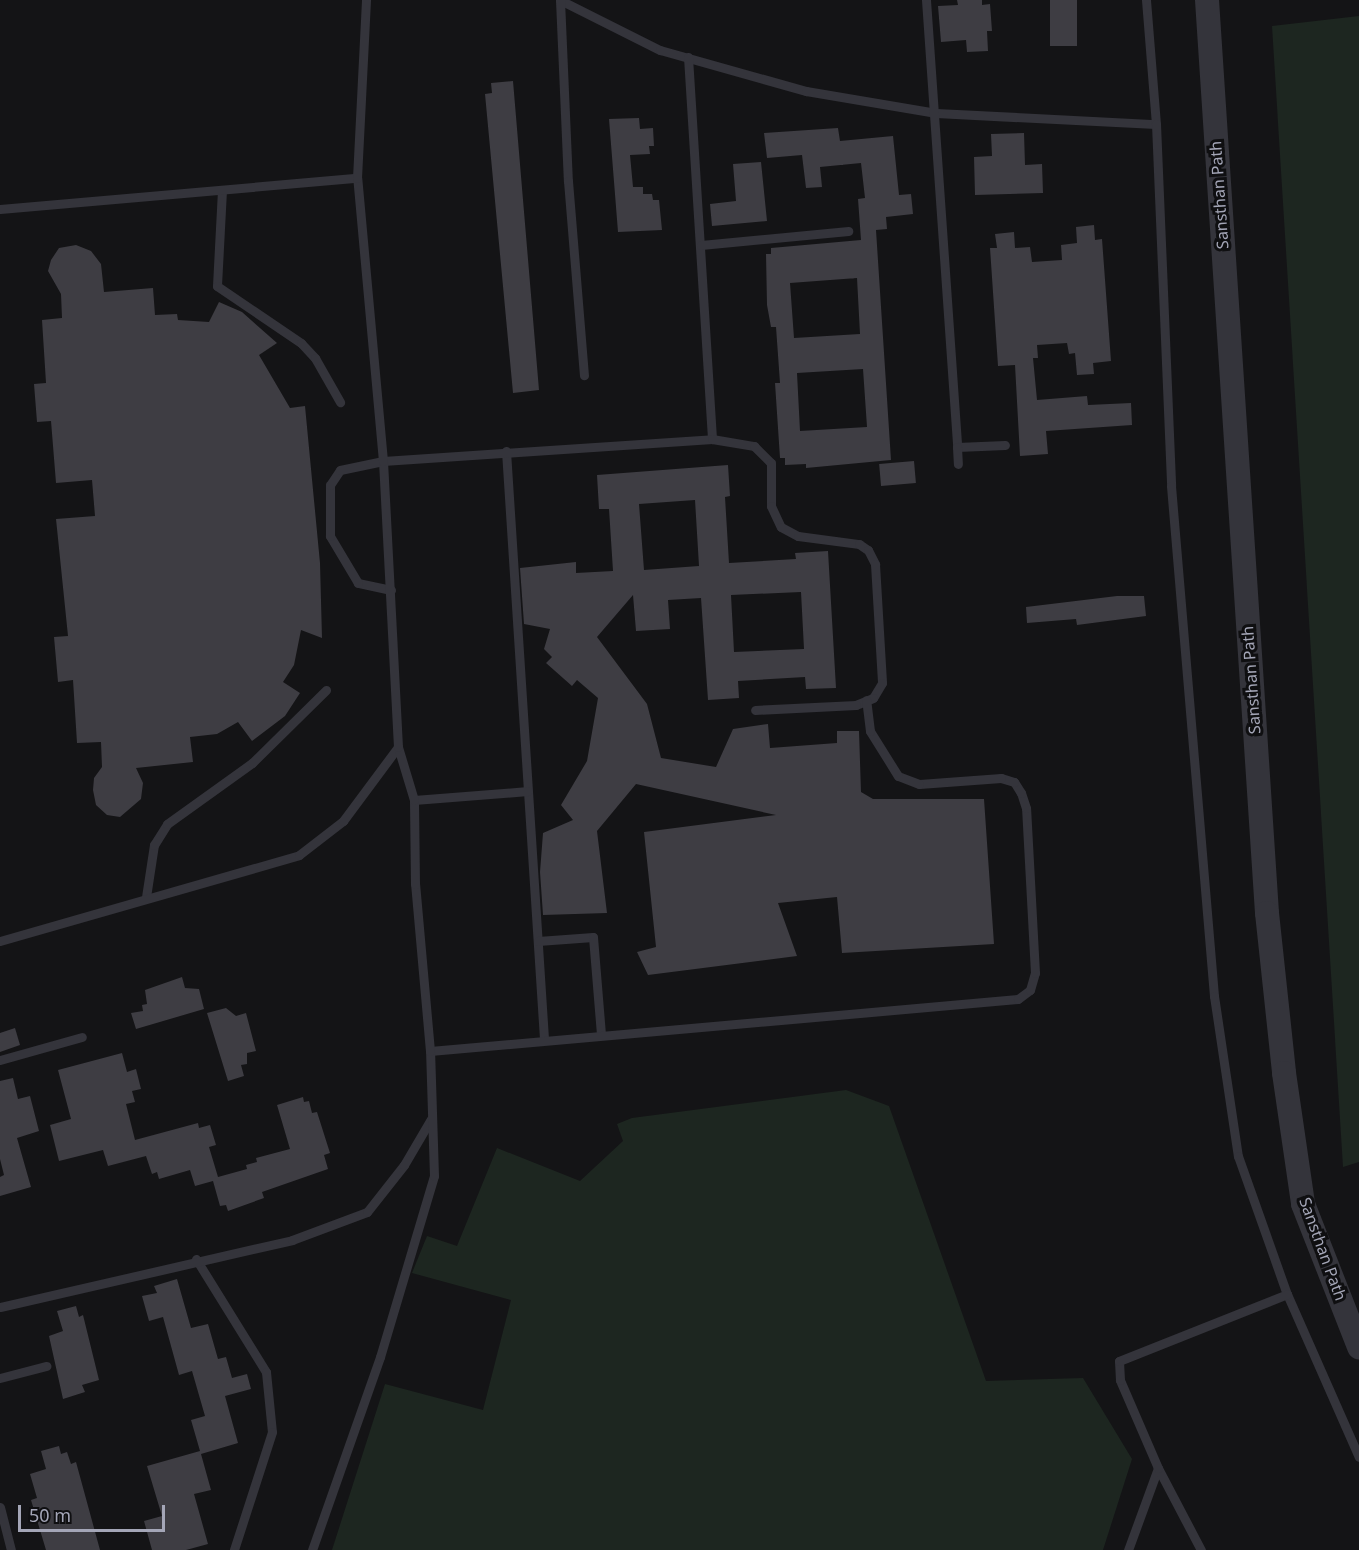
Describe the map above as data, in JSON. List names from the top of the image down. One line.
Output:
{"streets":{"street":["Sansthan Path"]},"scale_bar":"50 m"}
